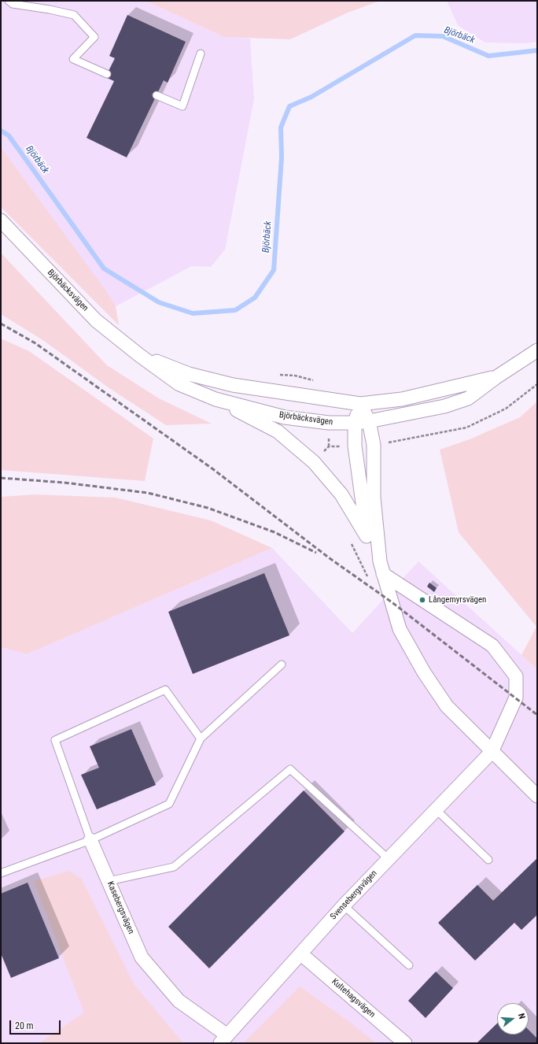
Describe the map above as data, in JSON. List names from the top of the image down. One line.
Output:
{"streets":{"street":["Björbäcksvägen","Svensebergsvägen","Kasebergsvägen","Kultehagsvägen"]},"crossings":[["Svensebergsvägen","Kasebergsvägen"],["Svensebergsvägen","Kultehagsvägen"]],"water":["Björbäck"],"places":["Långemyrsvägen"],"scale_bar":"20 m","north":"right"}
